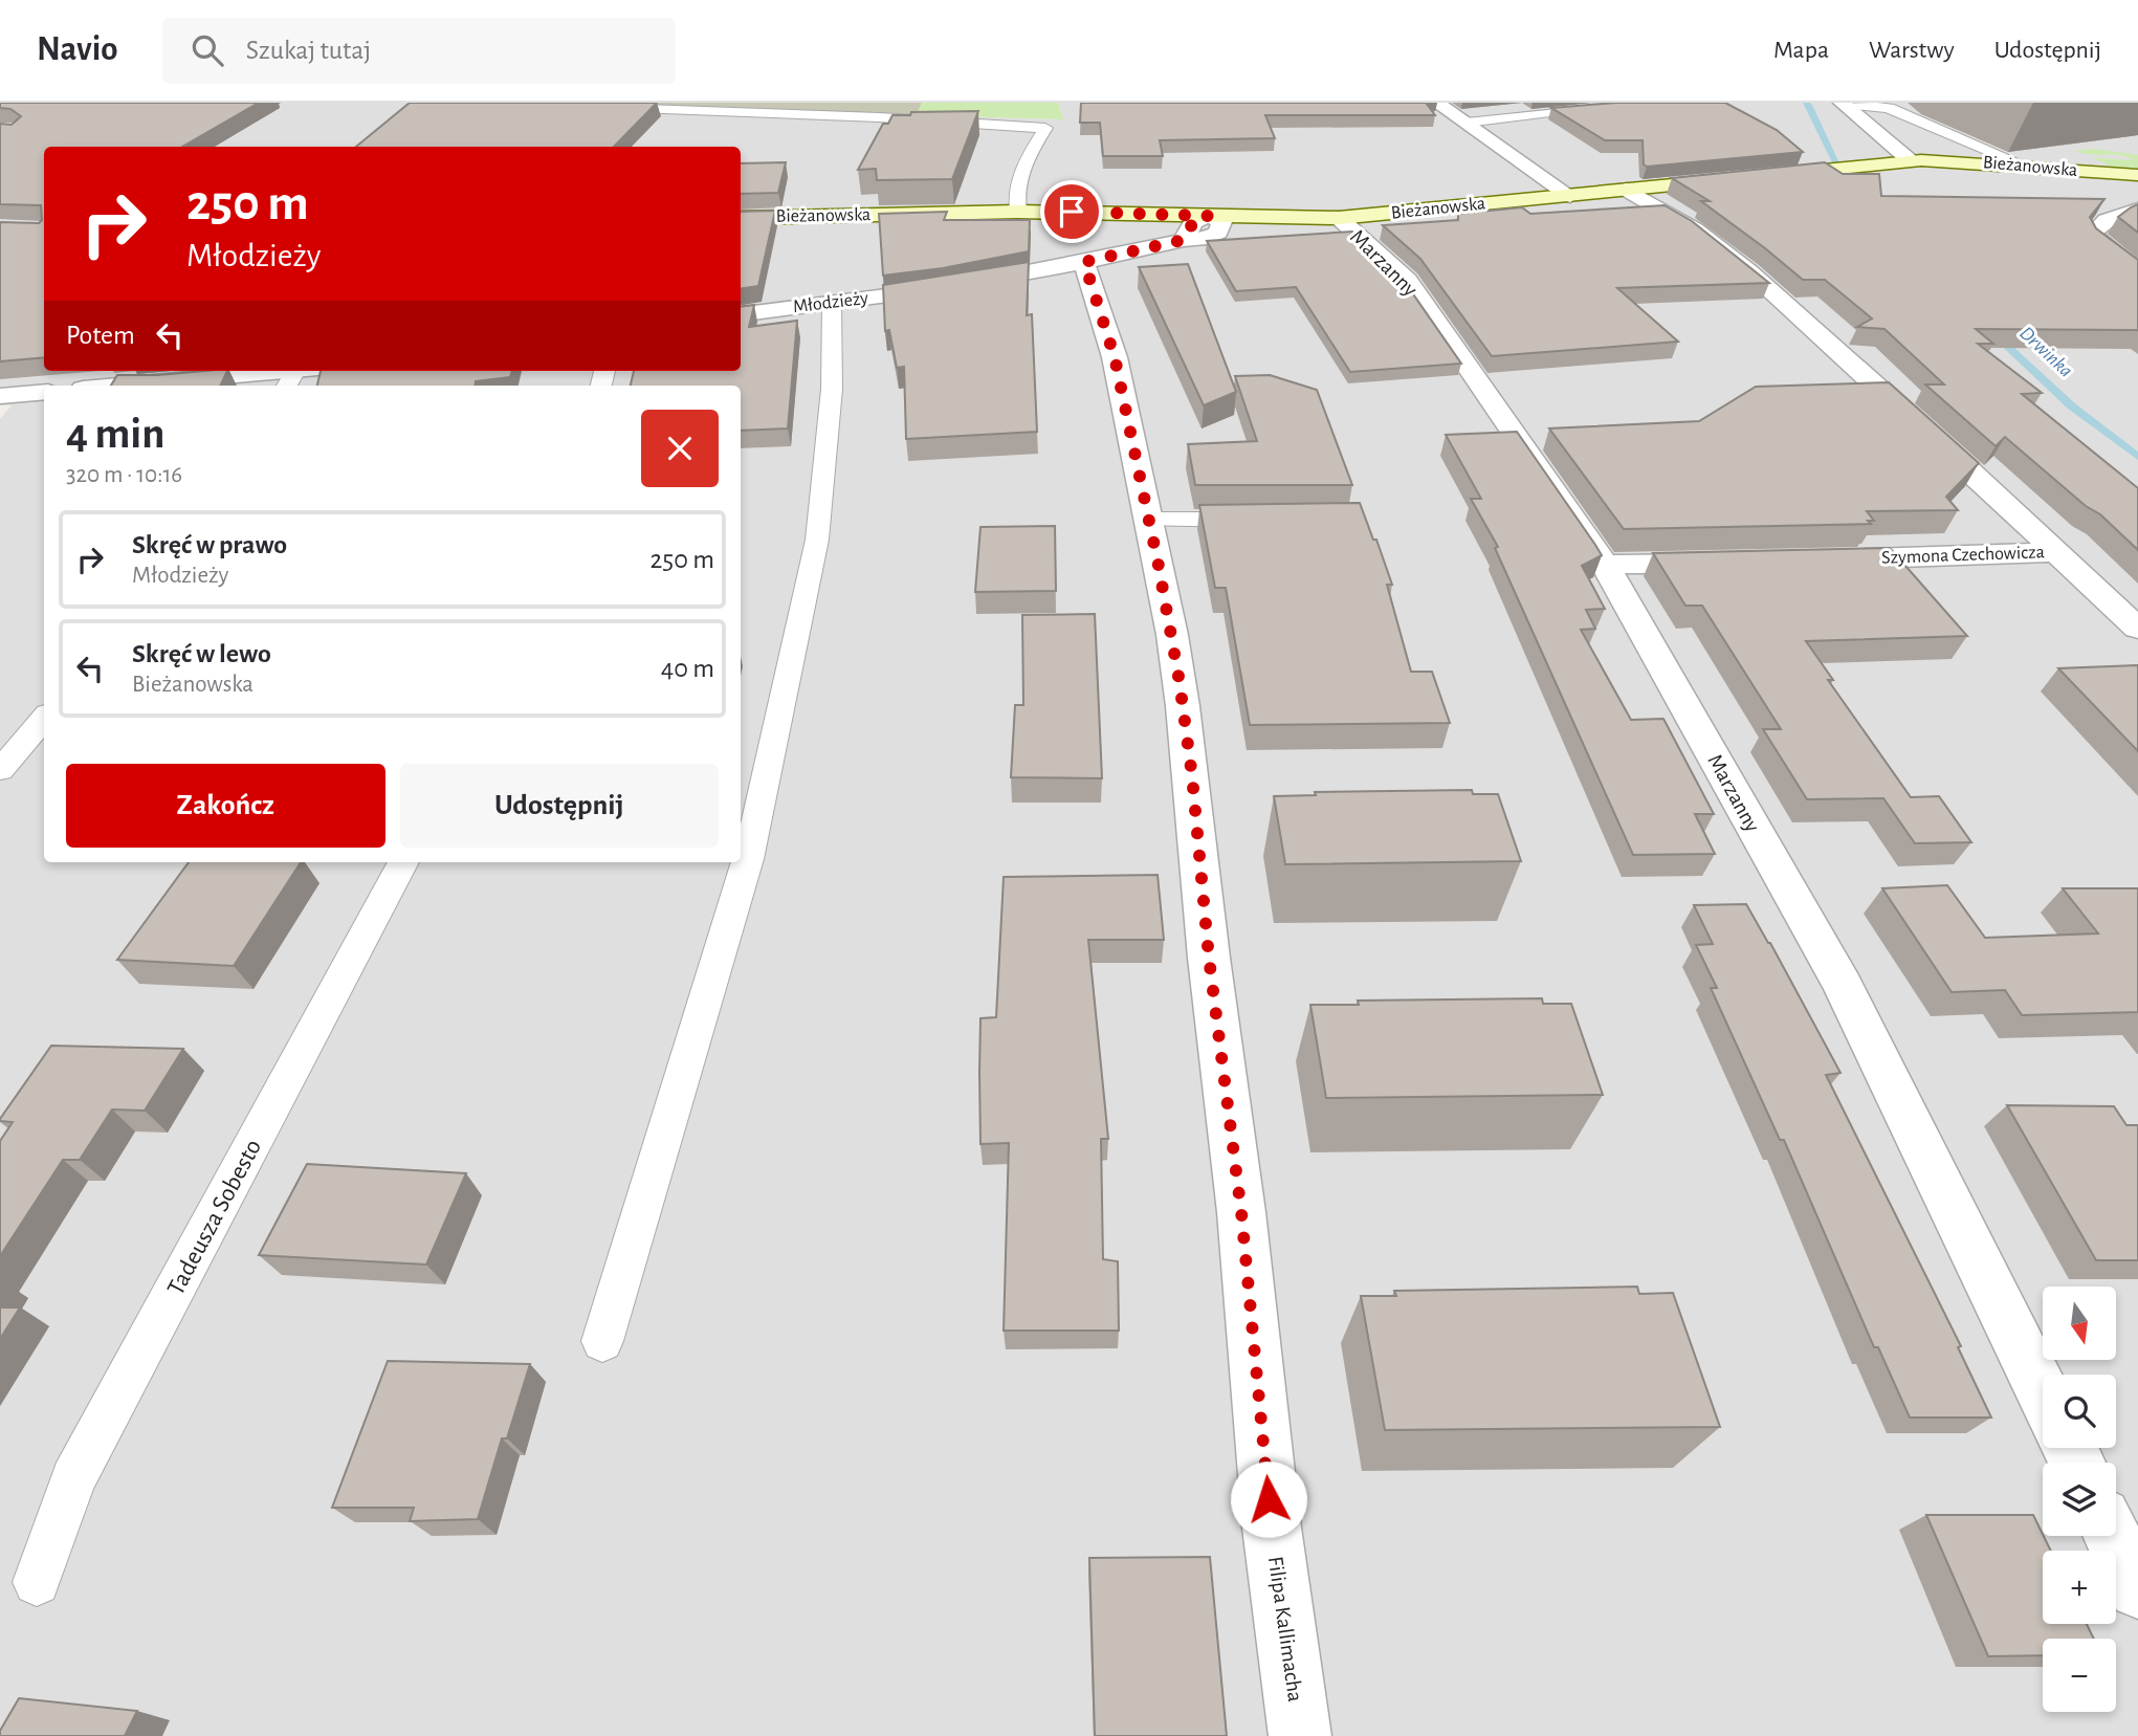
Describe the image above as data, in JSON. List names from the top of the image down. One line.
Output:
{"streets":{"street":["Bieżanowska","Marzanny","Młodzieży","Szymona Czechowicza","Filipa Kallimacha"],"lane":["Tadeusza Sobesto"]},"crossings":[["Bieżanowska","Marzanny"],["Bieżanowska","Młodzieży"],["Bieżanowska","Szymona Czechowicza"],["Młodzieży","Filipa Kallimacha"]],"water":["Drwinka"],"north":"bottom","page":{"header":"Navio","search":"Szukaj tutaj","nav":["Mapa","Warstwy","Udostępnij"],"turn":["250 m","Młodzieży"],"then":"Potem","heading":["4 min","320 m · 10:16"],"list":[{"name":"Skręć w prawo","note":"Młodzieży","value":"250 m"},{"name":"Skręć w lewo","note":"Bieżanowska","value":"40 m"}],"buttons":["Zakończ","Udostępnij"],"map_buttons":["+","−"]}}
